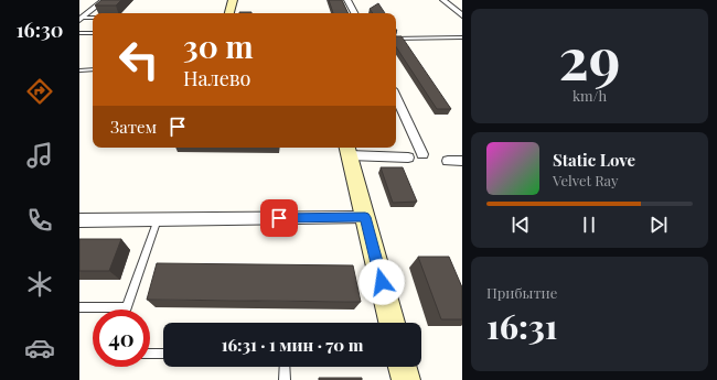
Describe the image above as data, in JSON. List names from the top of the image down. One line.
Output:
{"page":{"tabs":"16:30","tile":[["29","km/h"],["Прибытие","16:31"]],"turn":["30 m","Налево"],"then":"Затем","song":["Static Love","Velvet Ray"],"limit":"40","trip":"16:31 · 1 мин · 70 m"}}
